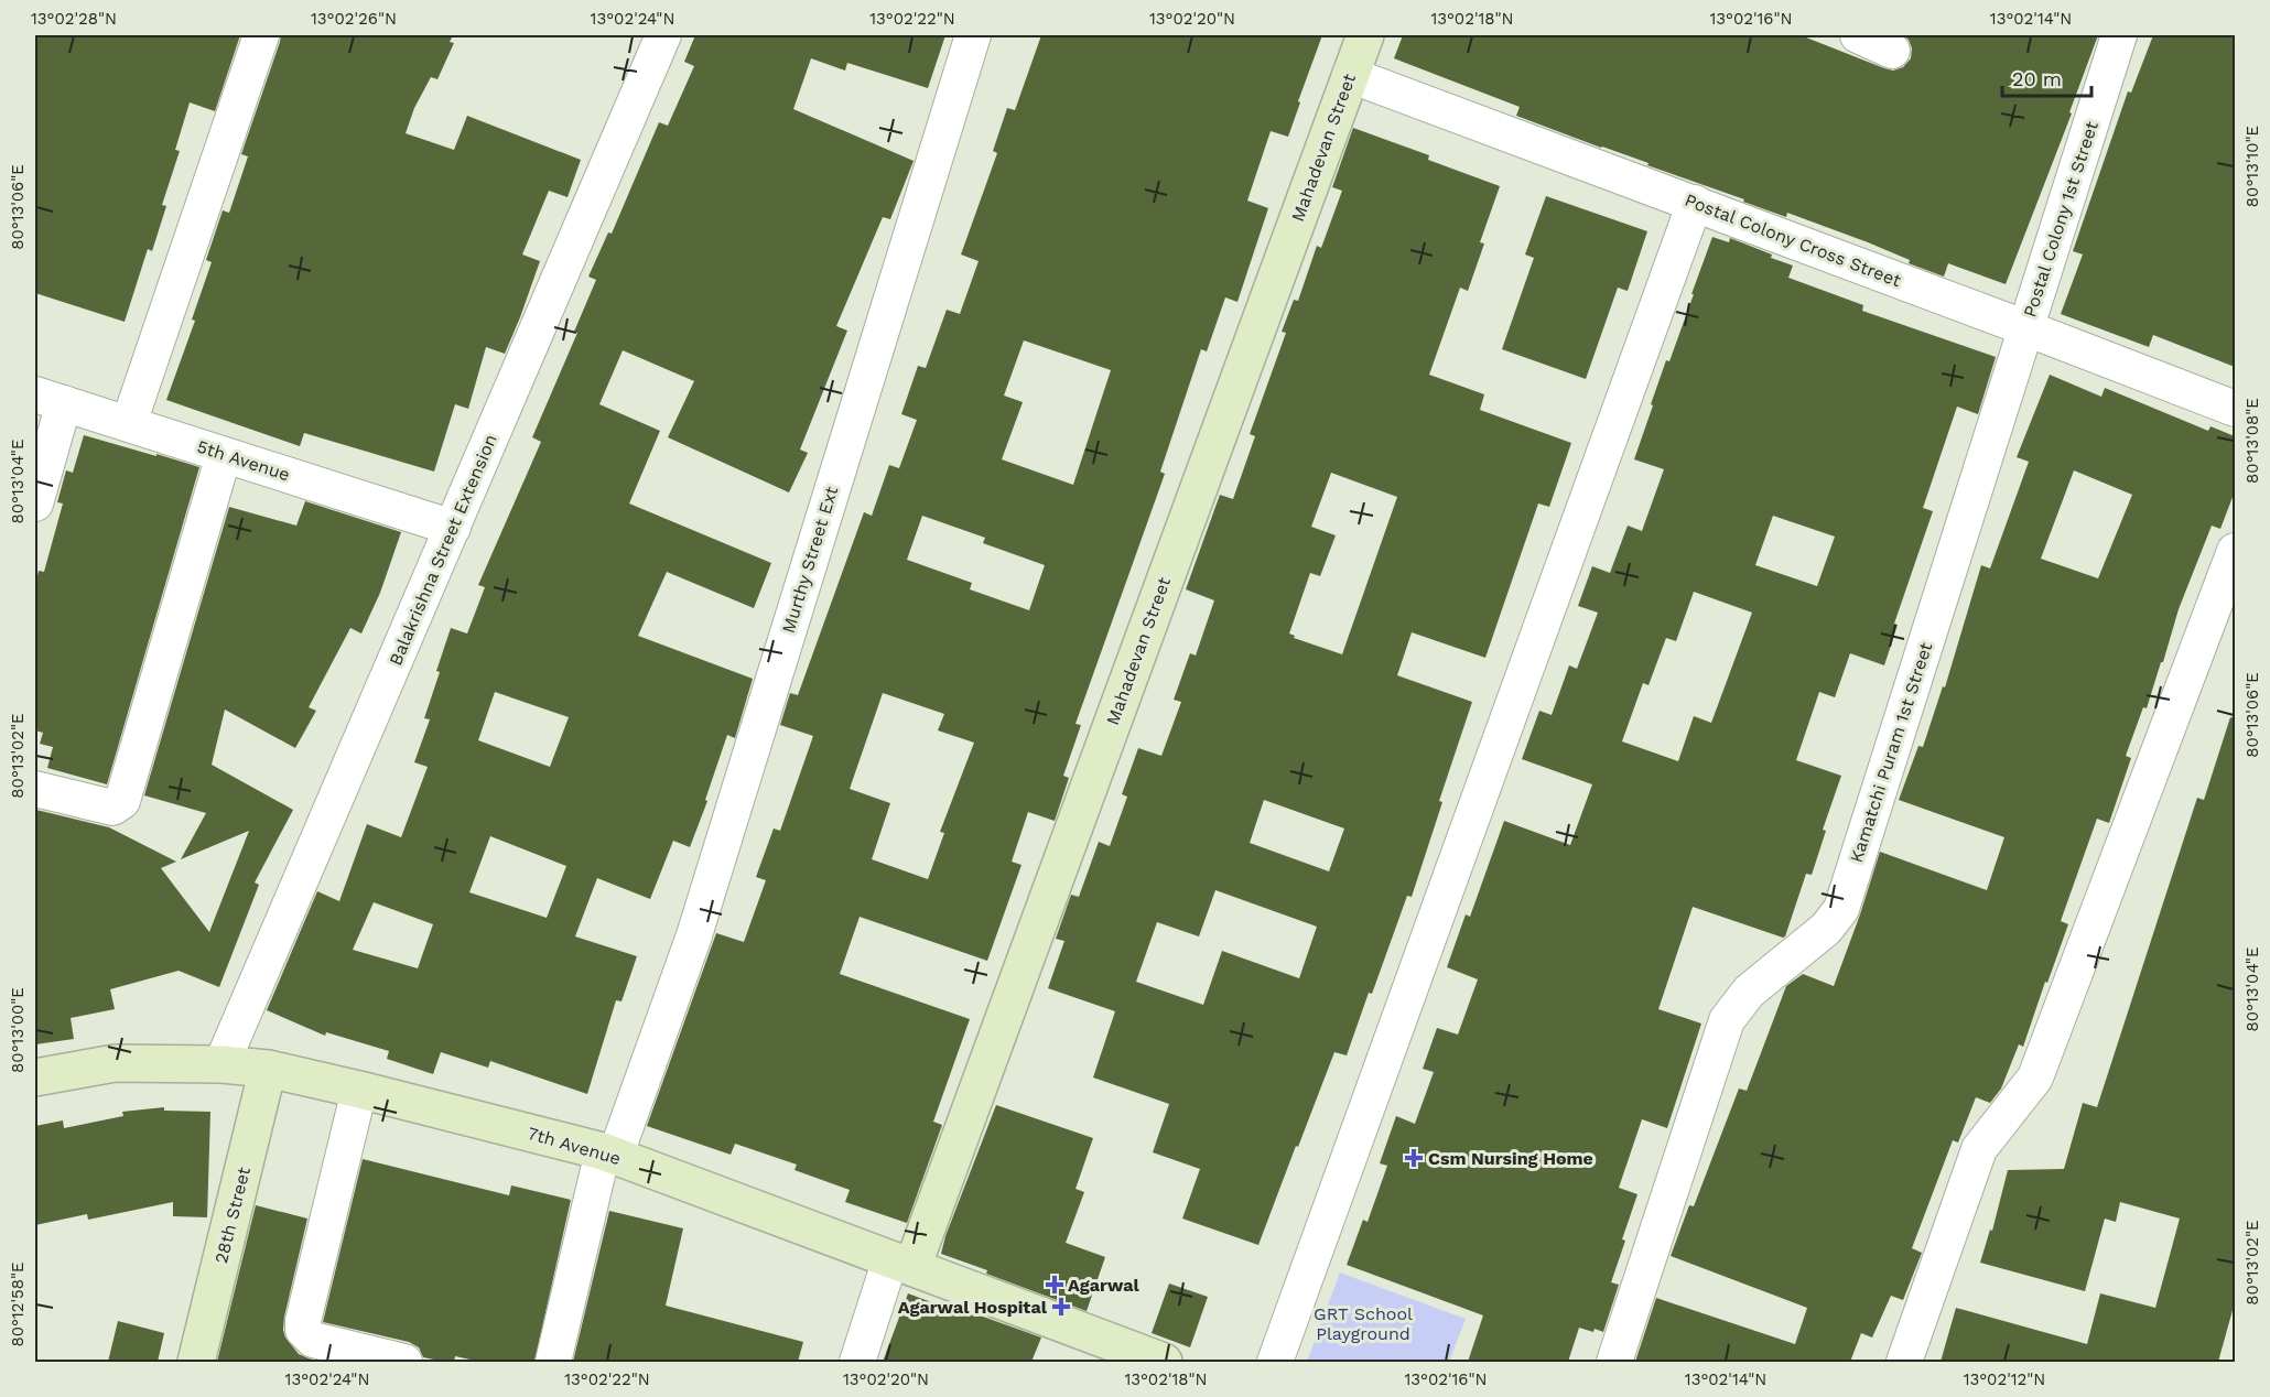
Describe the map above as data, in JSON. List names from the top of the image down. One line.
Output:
{"streets":{"street":["Mahadevan Street","Postal Colony 1st Street","Postal Colony Cross Street","5th Avenue","Balakrishna Street Extension","Murthy Street Ext","Kamatchi Puram 1st Street","7th Avenue","28th Street"]},"crossings":[["Mahadevan Street","Postal Colony Cross Street"],["Mahadevan Street","7th Avenue"],["Postal Colony 1st Street","Postal Colony Cross Street"],["Postal Colony 1st Street","Kamatchi Puram 1st Street"],["Postal Colony Cross Street","Kamatchi Puram 1st Street"],["5th Avenue","Balakrishna Street Extension"],["Balakrishna Street Extension","7th Avenue"],["Murthy Street Ext","7th Avenue"],["7th Avenue","28th Street"]],"parks":["GRT School Playground"],"places":{"health":["Csm Nursing Home","Agarwal","Agarwal Hospital"]},"scale_bar":"20 m","coordinates":["13°02'28\"N","13°02'26\"N","13°02'24\"N","13°02'22\"N","13°02'20\"N","13°02'18\"N","13°02'16\"N","13°02'14\"N","80°13'10\"E","80°13'06\"E","80°13'08\"E","80°13'04\"E","80°13'02\"E","80°13'00\"E","80°12'58\"E","13°02'12\"N"]}
